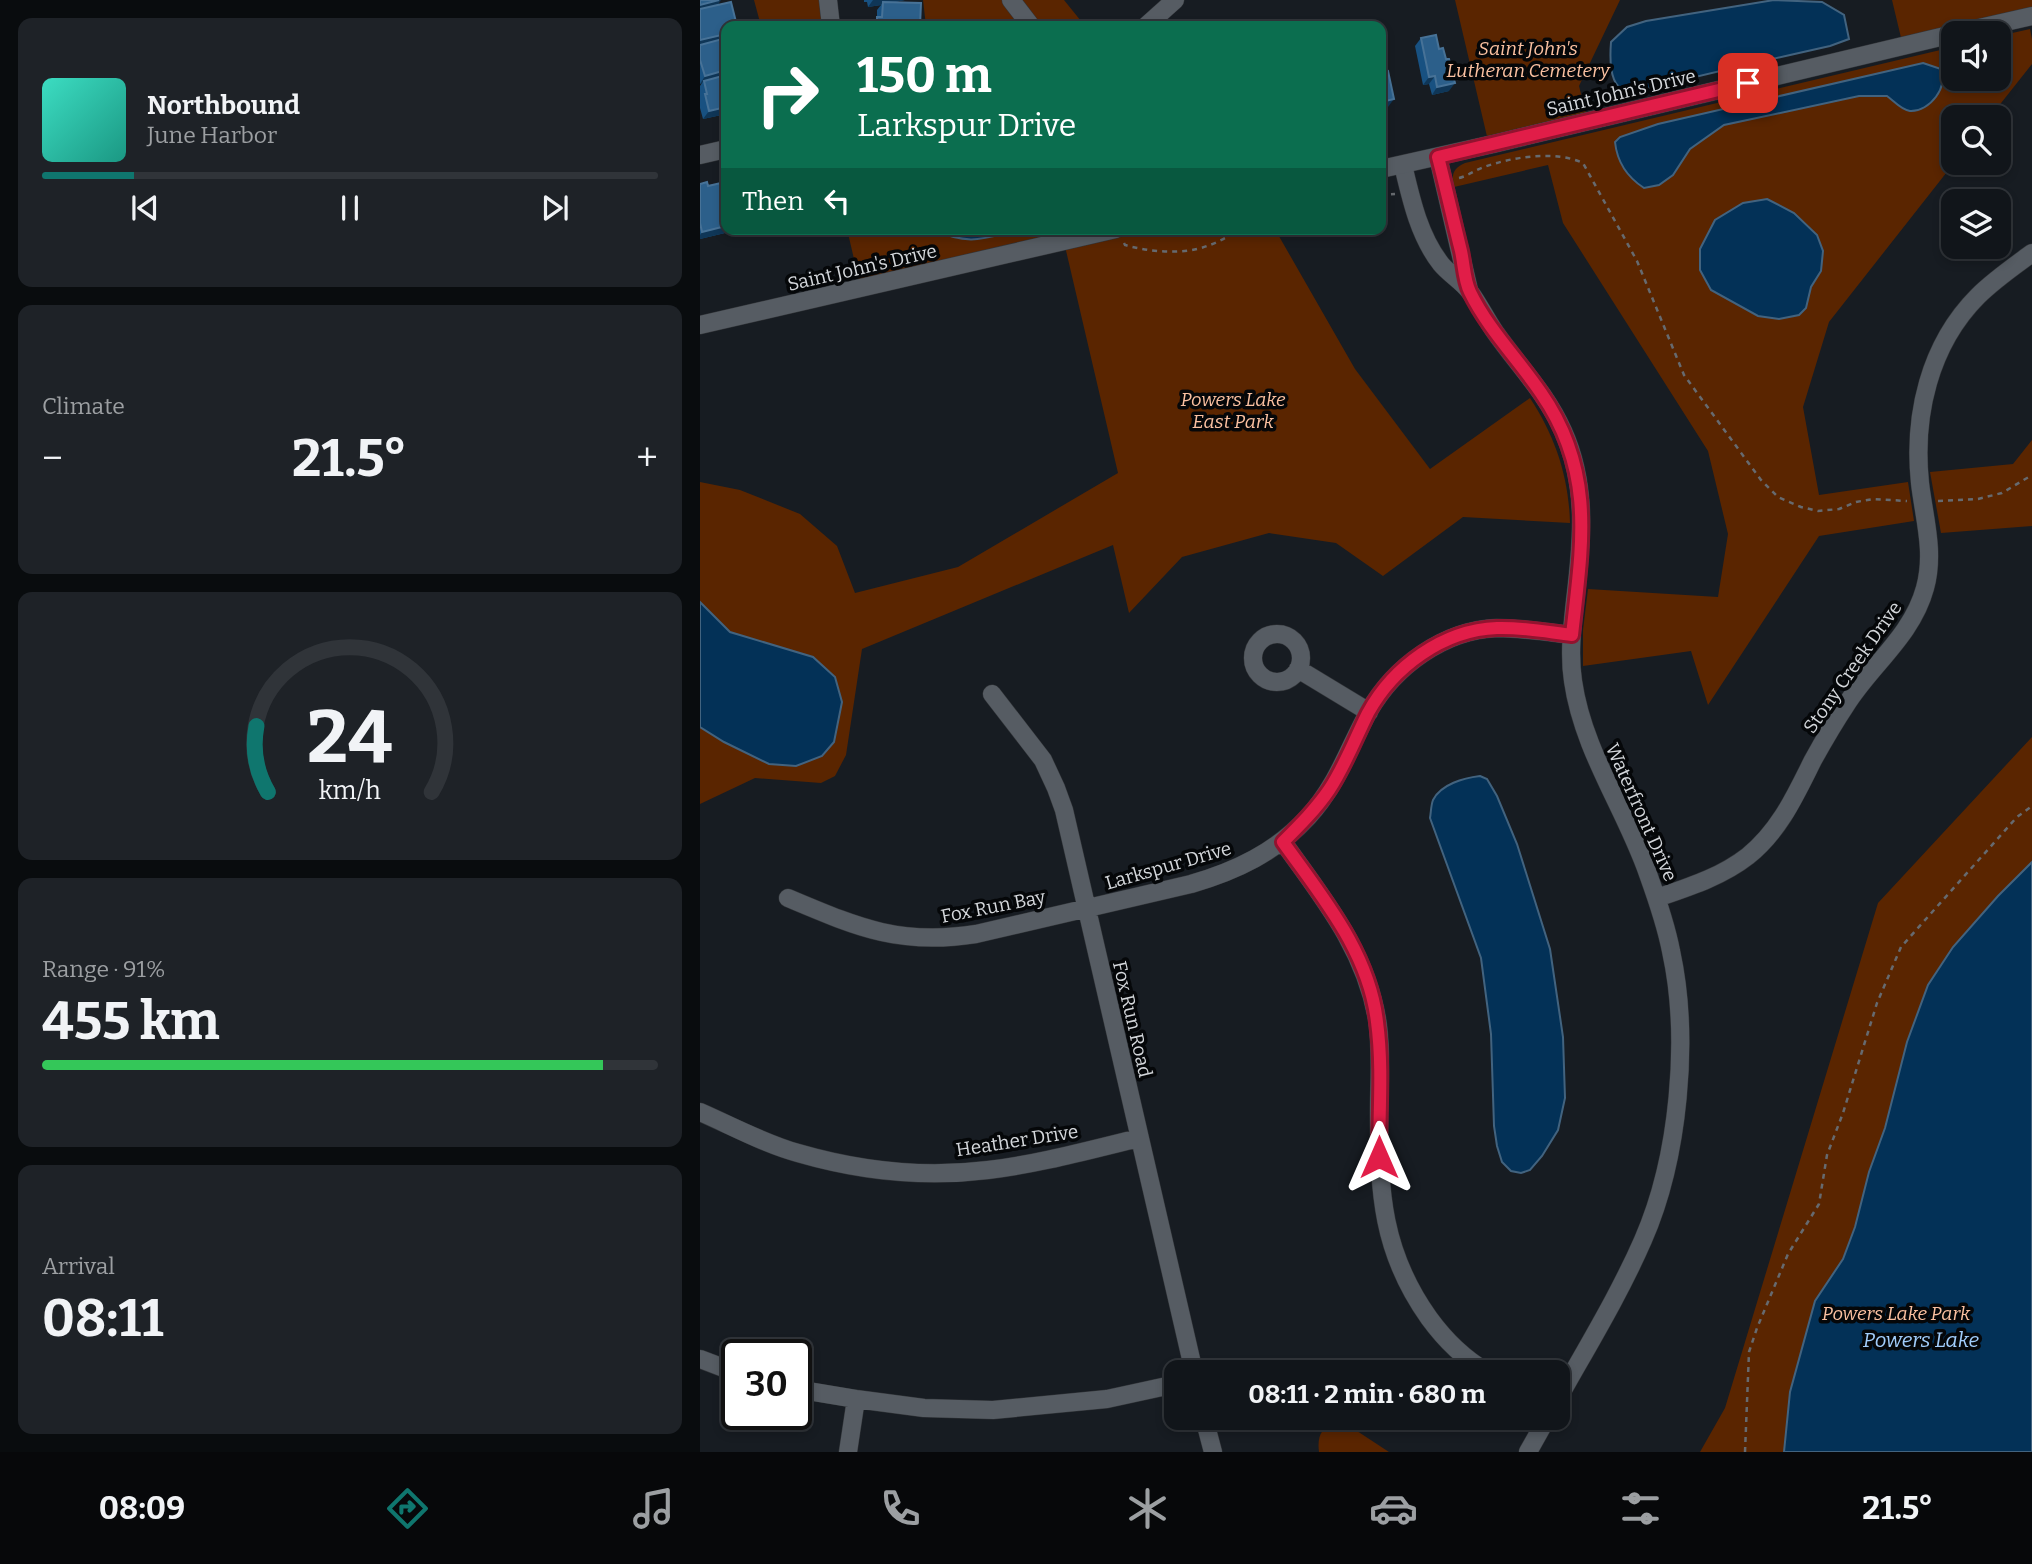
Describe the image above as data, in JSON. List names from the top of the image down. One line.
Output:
{"streets":{"street":["Saint John's Drive","Stony Creek Drive","Waterfront Drive","Larkspur Drive","Fox Run Bay","Fox Run Road","Heather Drive"]},"crossings":[["Saint John's Drive","Waterfront Drive"],["Stony Creek Drive","Waterfront Drive"],["Waterfront Drive","Larkspur Drive"],["Larkspur Drive","Fox Run Bay"],["Larkspur Drive","Fox Run Road"],["Fox Run Bay","Fox Run Road"],["Fox Run Road","Heather Drive"]],"water":["Powers Lake"],"parks":["Saint John's Lutheran Cemetery","Powers Lake East Park","Powers Lake Park"],"page":{"turn":["150 m","Larkspur Drive"],"song":["Northbound","June Harbor"],"then":"Then","tile":["Climate",["Range · 91%","455 km"],["Arrival","08:11"]],"heat":["−","21.5°","+"],"limit":"30","trip":"08:11 · 2 min · 680 m","tabs":["08:09","21.5°"],"gauge":["24","km/h"]}}
